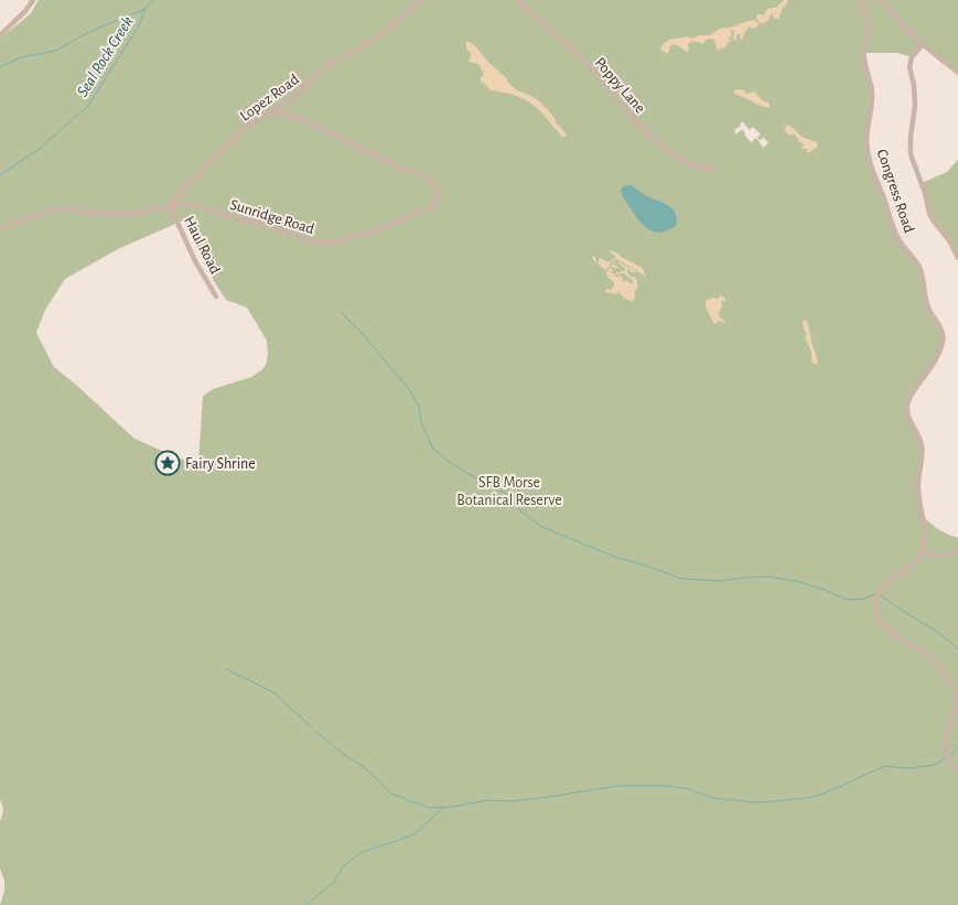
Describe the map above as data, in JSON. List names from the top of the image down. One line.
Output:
{"streets":{"street":["Poppy Lane","Lopez Road","Congress Road","Sunridge Road","Haul Road"]},"crossings":[["Lopez Road","Sunridge Road"],["Lopez Road","Haul Road"],["Sunridge Road","Haul Road"]],"water":["Seal Rock Creek"],"parks":["SFB Morse Botanical Reserve"],"places":{"place":["Fairy Shrine"]}}
